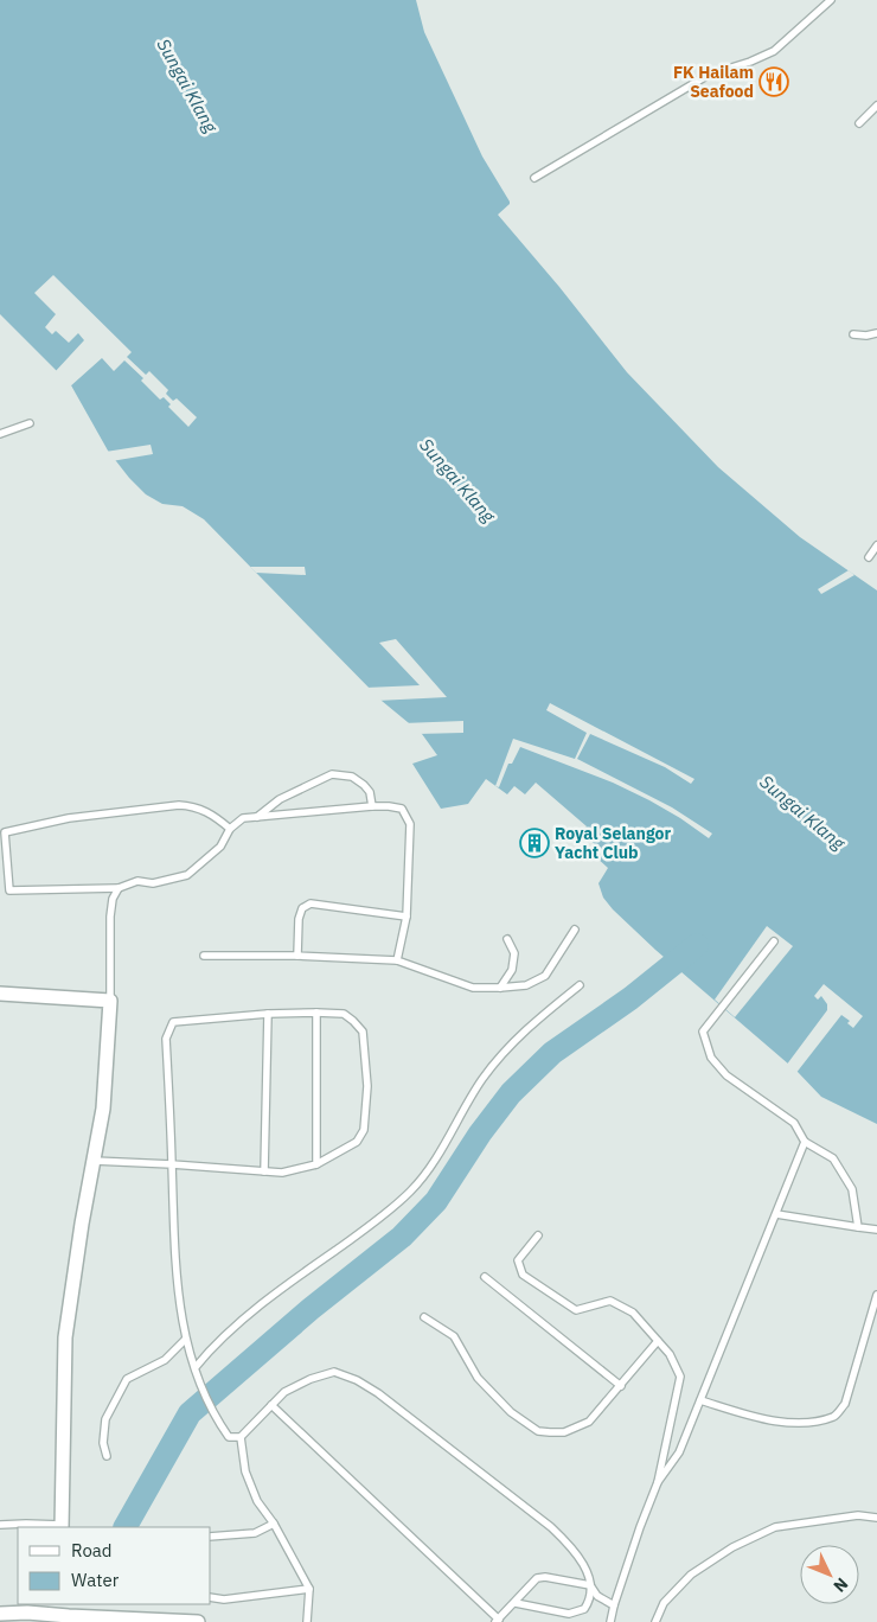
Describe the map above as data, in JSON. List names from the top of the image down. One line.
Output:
{"water":["Sungai Klang"],"places":{"restaurant":["FK Hailam Seafood"],"building":["Royal Selangor Yacht Club"]},"legend":["Road","Water"],"north":"bottom right"}
